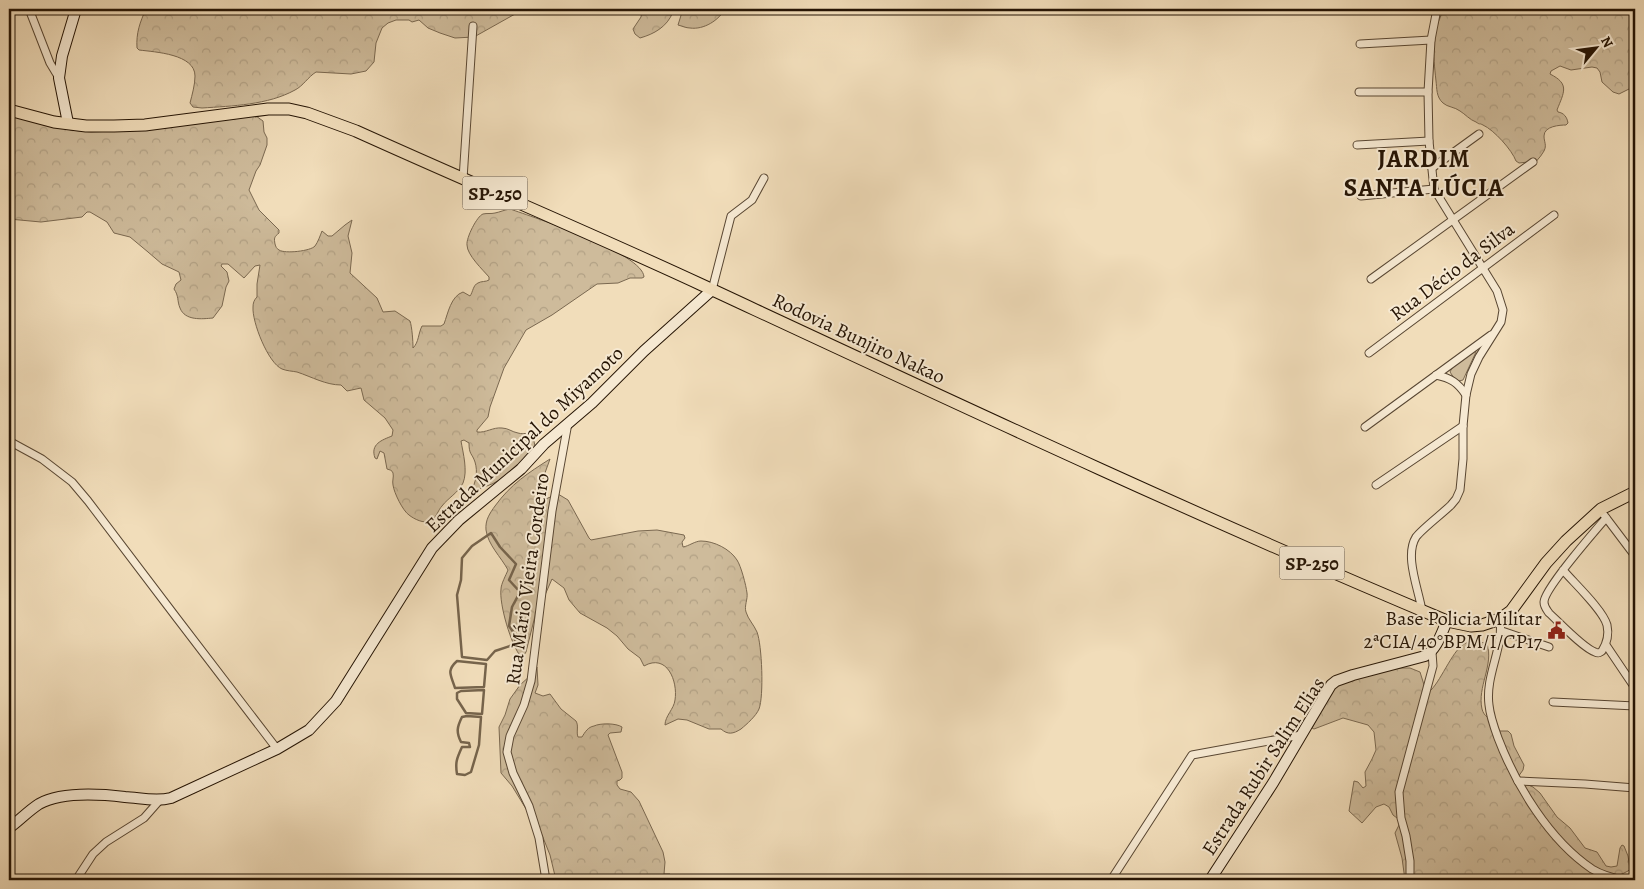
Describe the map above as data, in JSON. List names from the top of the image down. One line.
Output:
{"streets":{"main road":["SP-250","Rodovia Bunjiro Nakao"],"street":["Rua Décio da Silva","Estrada Municipal do Miyamoto","Rua Mário Vieira Cordeiro","Estrada Rubir Salim Elias"]},"crossings":[["Rodovia Bunjiro Nakao","Estrada Municipal do Miyamoto"],["Estrada Municipal do Miyamoto","Rua Mário Vieira Cordeiro"]],"districts":["JARDIM SANTA LÚCIA"],"places":{"public building":["Base Policia Militar 2ªCIA/40°BPM/I/CP17"]},"north":"top right"}
